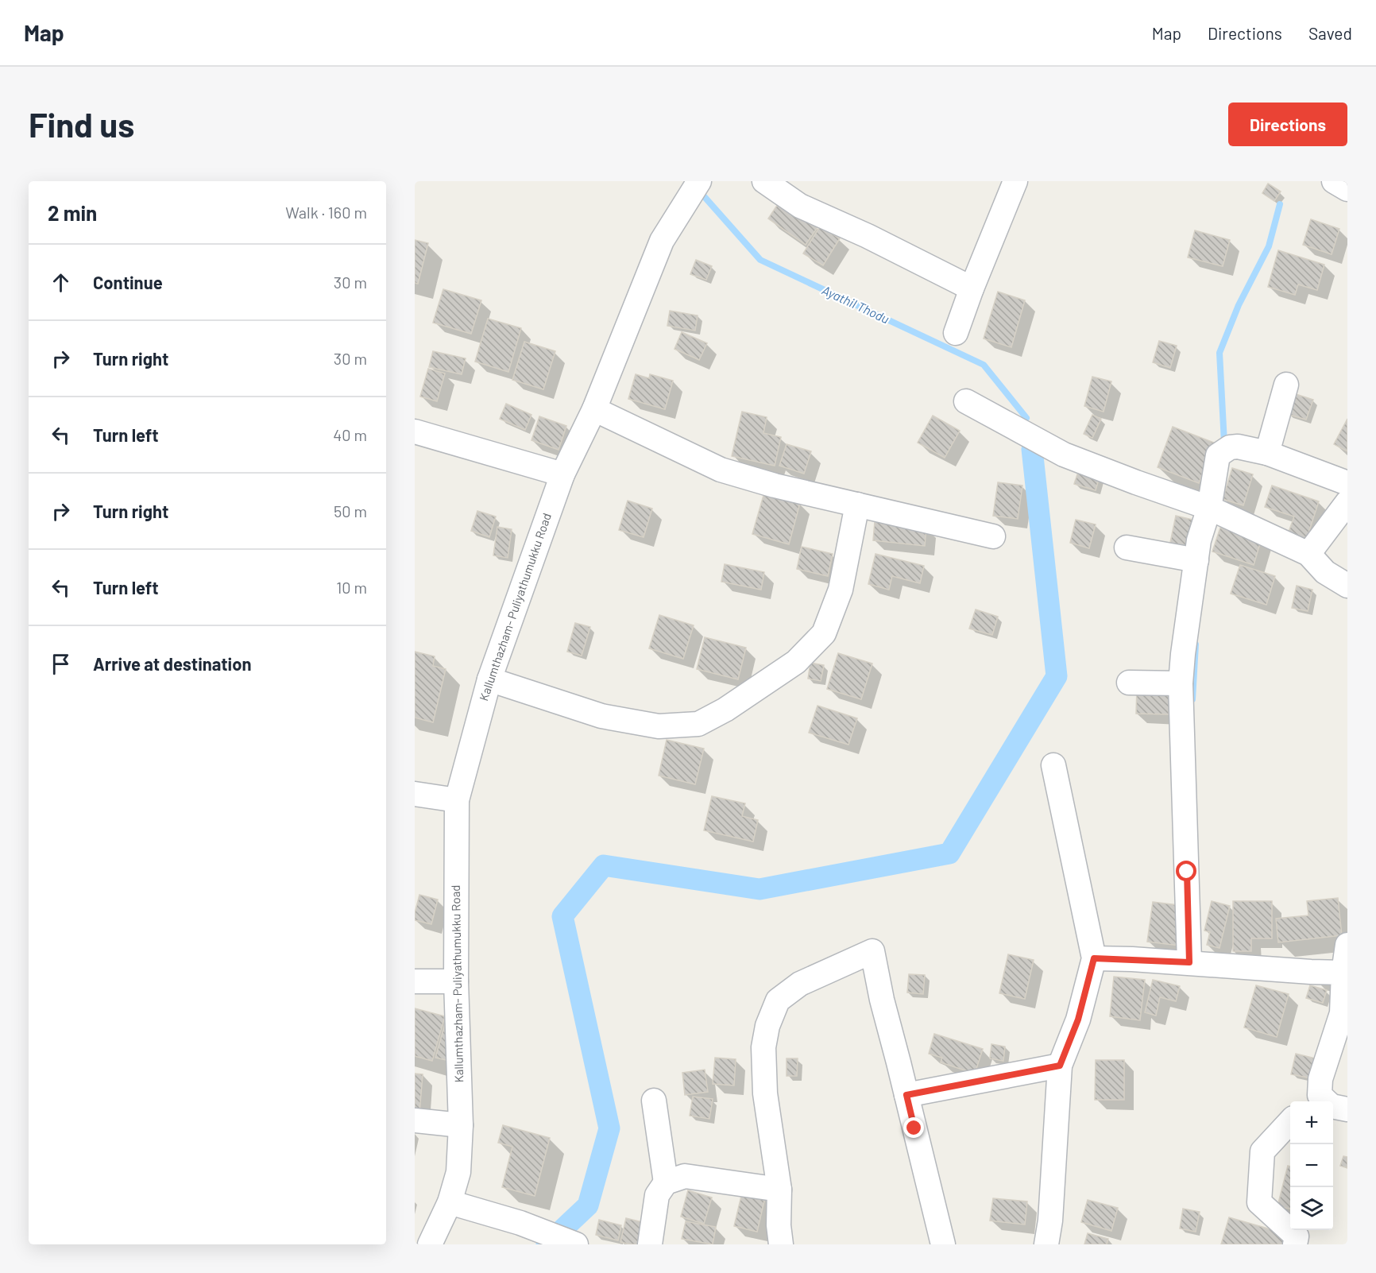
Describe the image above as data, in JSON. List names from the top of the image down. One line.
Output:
{"streets":{"street":["Kallumthazham- Puliyathumukku Road"]},"water":["Ayathil Thodu"],"page":{"header":"Map","nav":["Map","Directions","Saved"],"buttons":"Directions","title":"Find us","heading":["2 min","Walk · 160 m"],"list":[["Continue","30 m"],["Turn right","30 m"],["Turn left","40 m"],["Turn right","50 m"],["Turn left","10 m"],"Arrive at destination"],"map_buttons":["+","−"]}}
